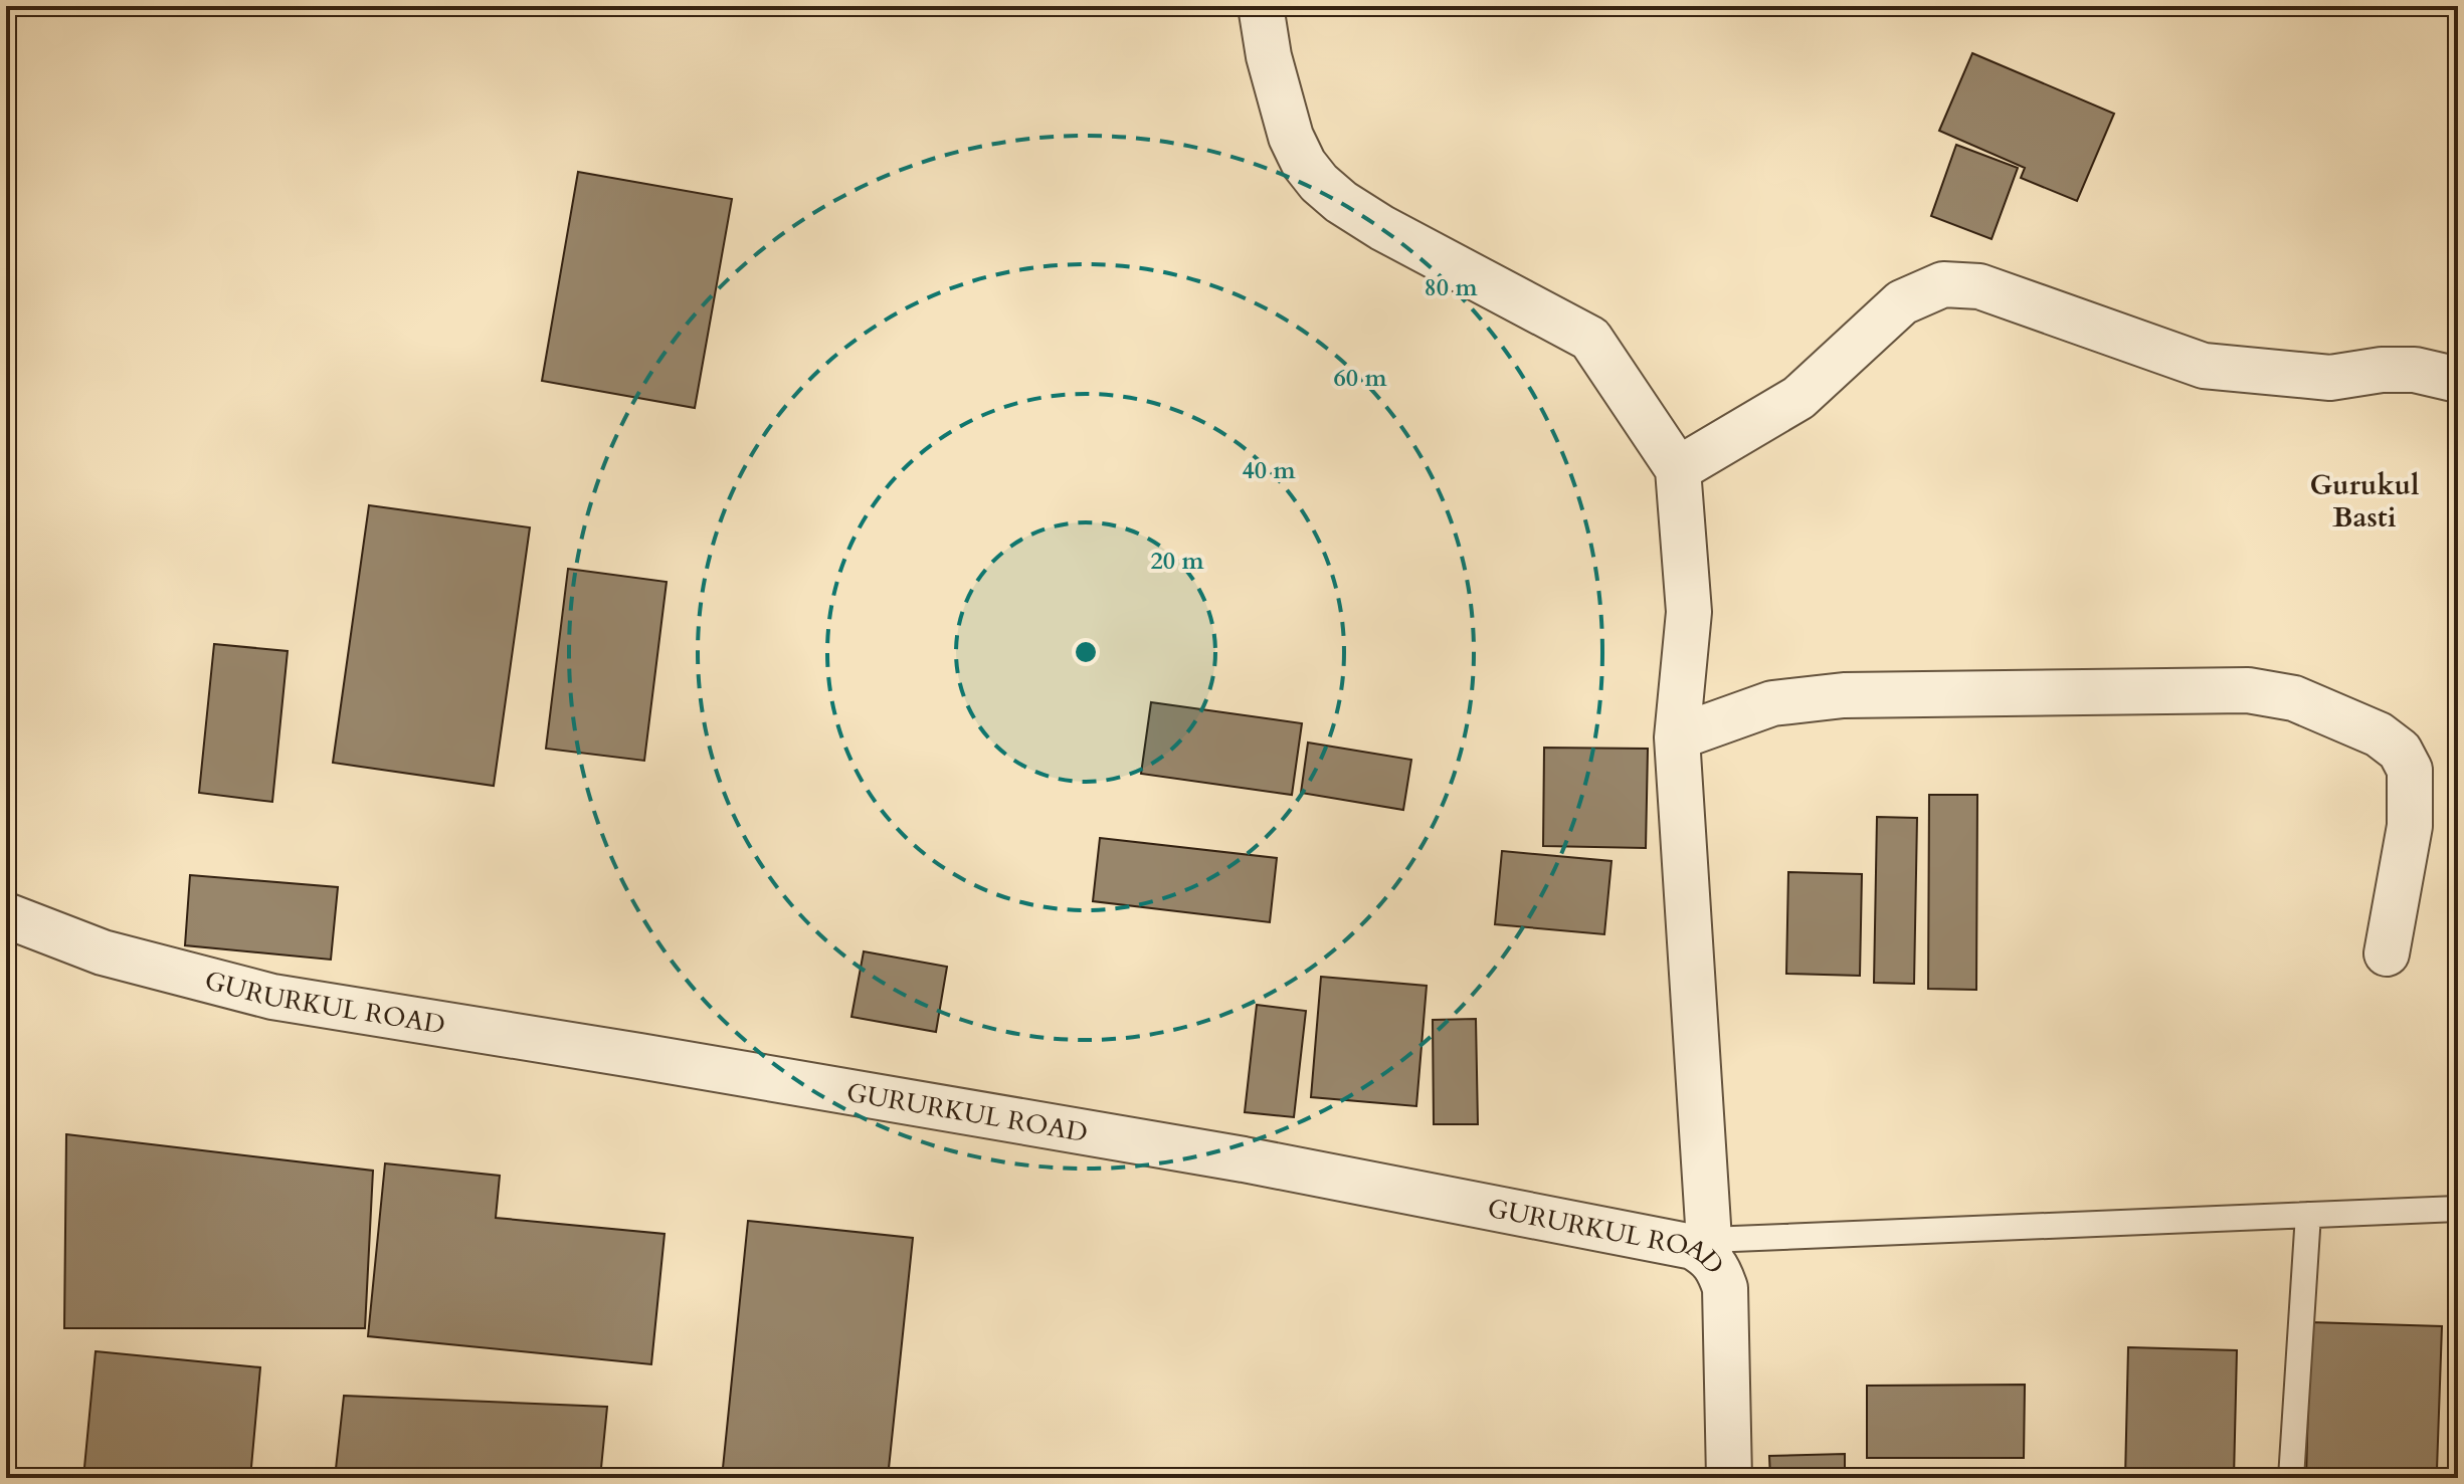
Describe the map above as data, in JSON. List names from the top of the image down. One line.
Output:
{"streets":{"street":["GURURKUL ROAD"]},"districts":["Gurukul Basti"],"rings":["80 m","60 m","40 m","20 m"]}
